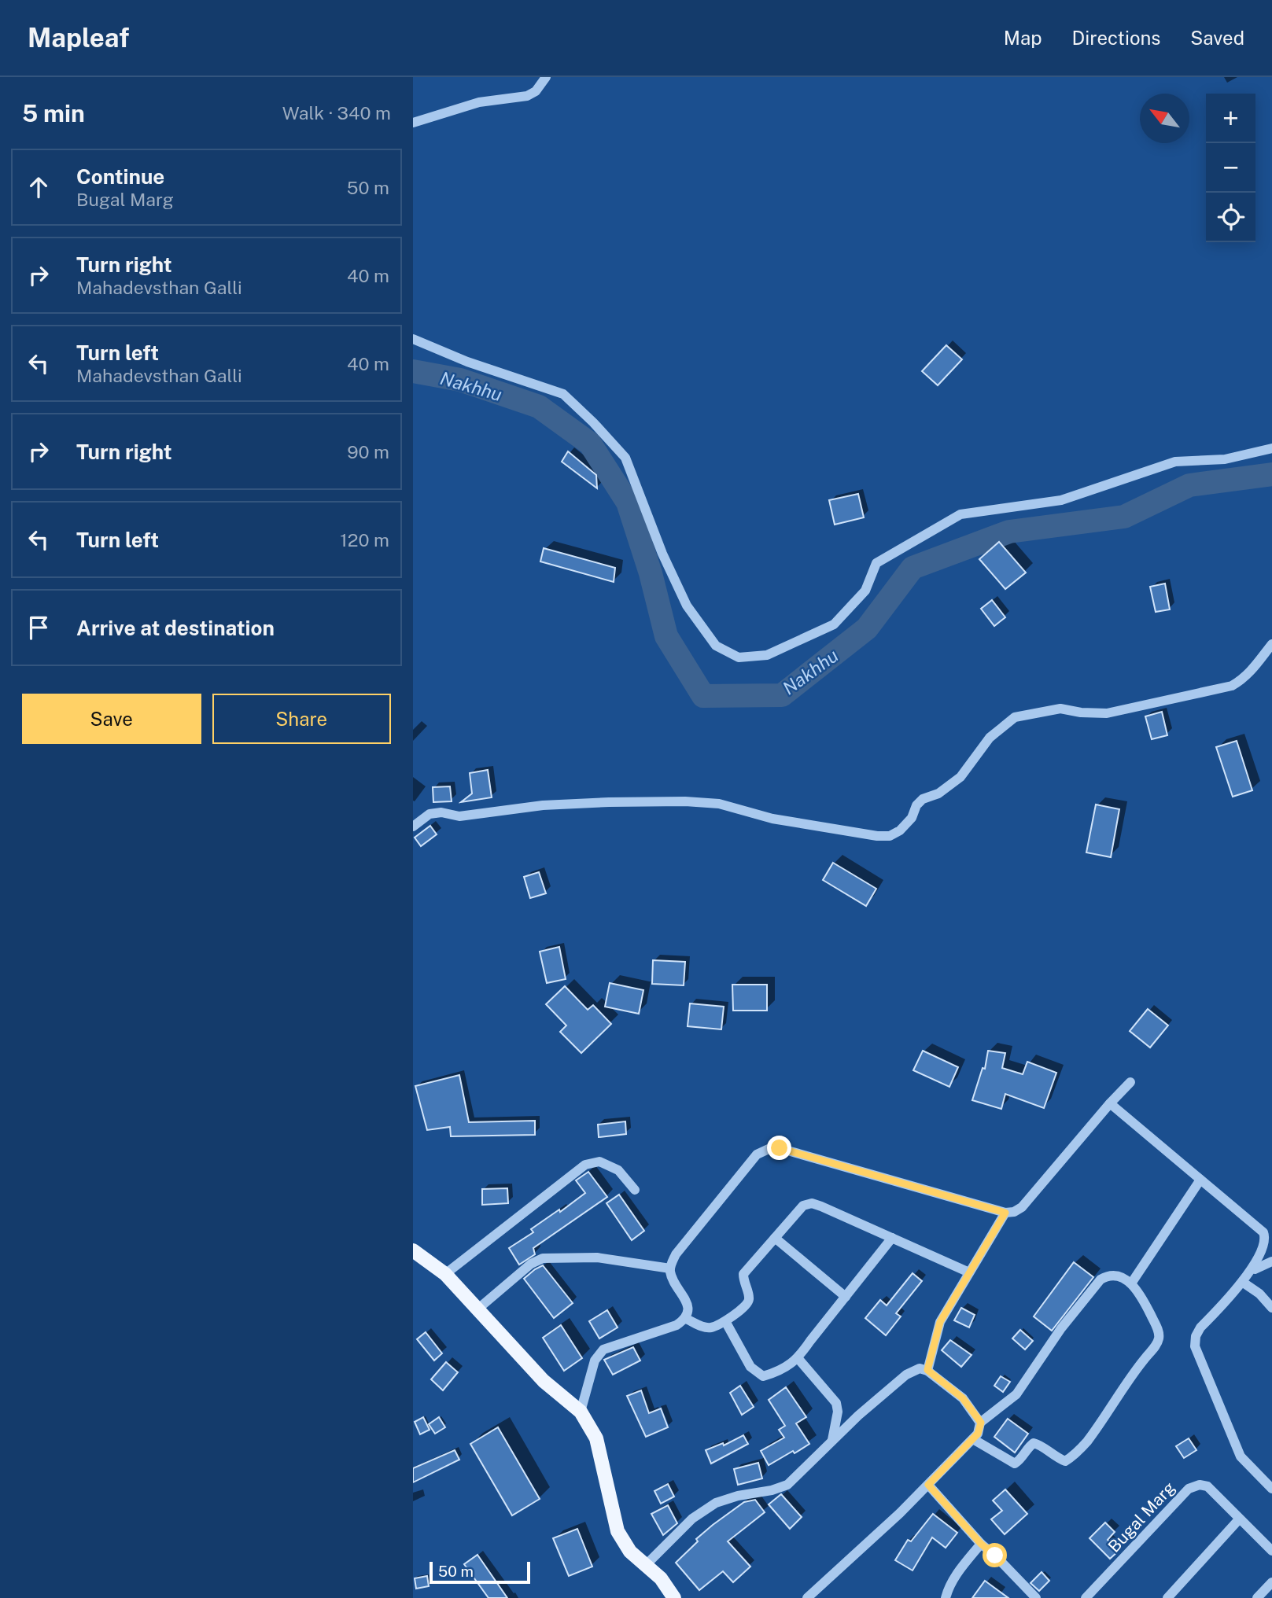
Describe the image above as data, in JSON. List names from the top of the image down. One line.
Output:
{"streets":{"street":["Bugal Marg"]},"water":["Nakhhu"],"scale_bar":"50 m","north":"top left","page":{"header":"Mapleaf","nav":["Map","Directions","Saved"],"heading":["5 min","Walk · 340 m"],"map_buttons":["+","−"],"list":[["Continue","Bugal Marg","50 m"],["Turn right","Mahadevsthan Galli","40 m"],["Turn left","Mahadevsthan Galli","40 m"],["Turn right","90 m"],["Turn left","120 m"],"Arrive at destination"],"buttons":["Save","Share"],"scale":"50 m"}}
